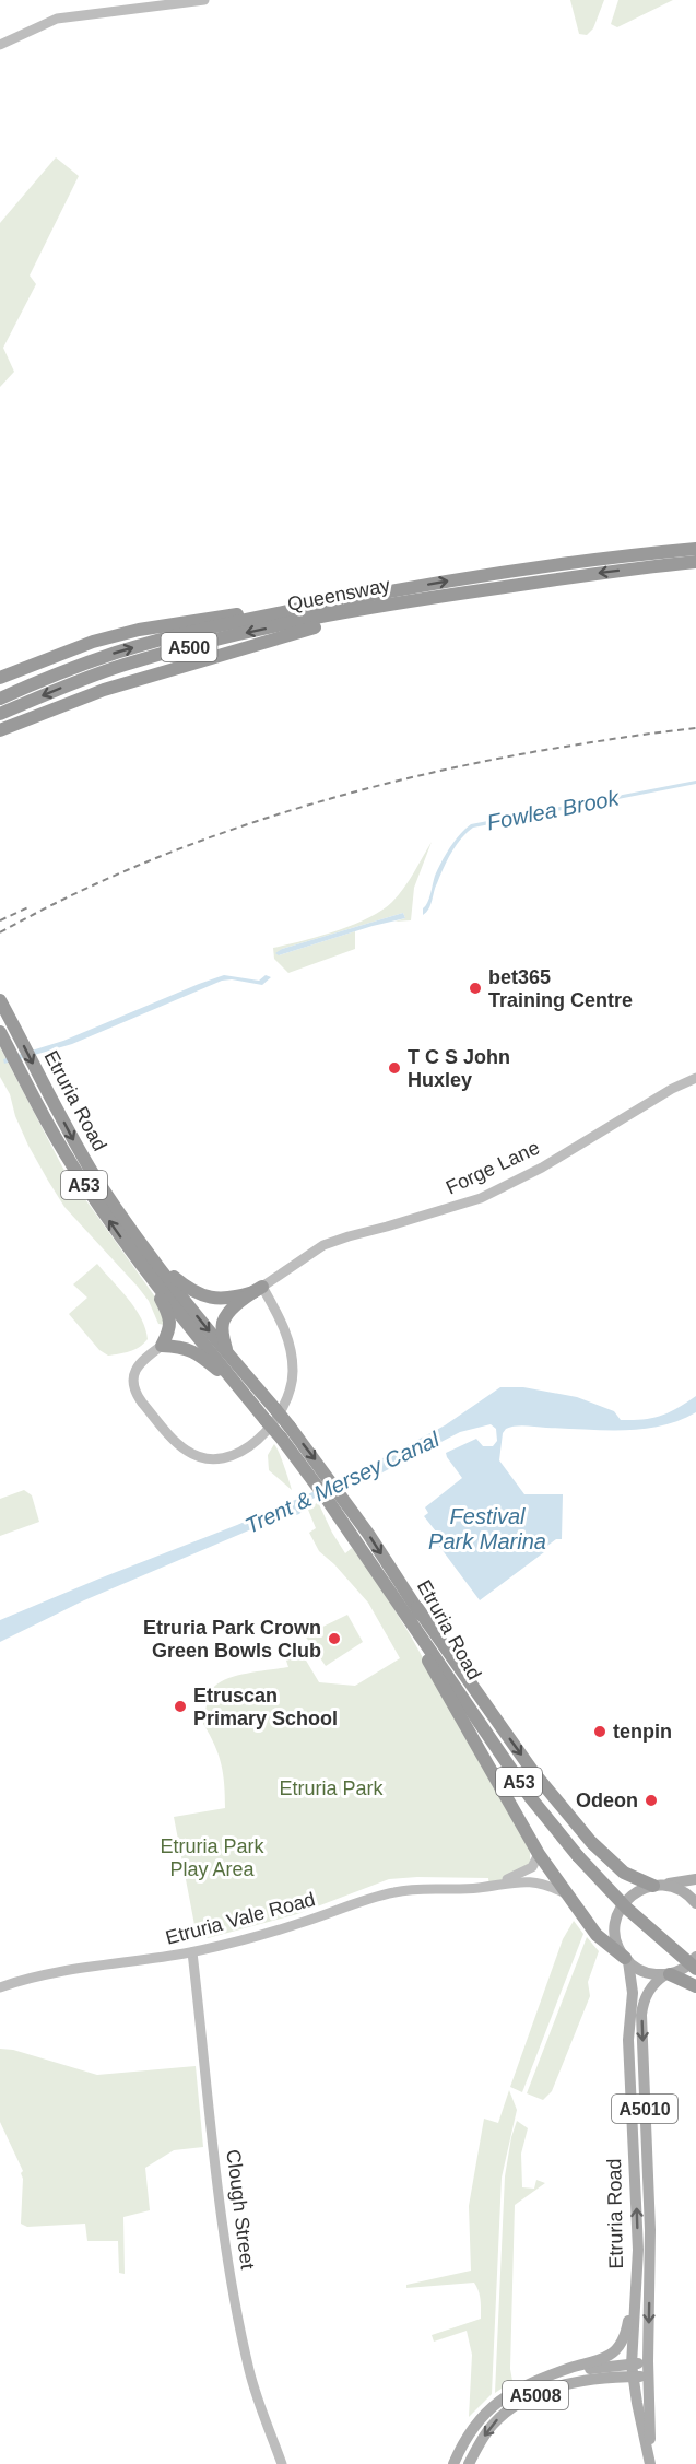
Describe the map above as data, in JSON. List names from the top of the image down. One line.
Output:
{"streets":{"highway":["Queensway","A500","Etruria Road","A53"],"main road":["A5010","A5008"],"street":["Forge Lane","Etruria Vale Road","Clough Street"]},"crossings":[["Etruria Road","A53"],["Etruria Road","A5008"],["Etruria Vale Road","Clough Street"]],"water":["Fowlea Brook","Trent & Mersey Canal","Festival Park Marina"],"parks":["Etruria Park","Etruria Park Play Area"],"places":["bet365 Training Centre","T C S John Huxley","Etruria Park Crown Green Bowls Club","Etruscan Primary School","tenpin","Odeon"]}
